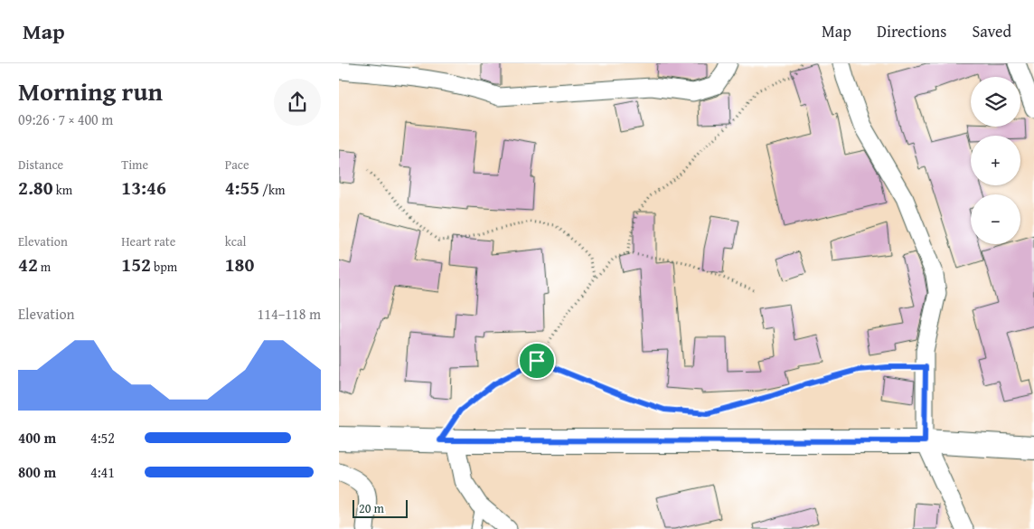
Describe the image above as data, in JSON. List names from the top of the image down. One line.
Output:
{"scale_bar":"20 m","page":{"header":"Map","nav":["Map","Directions","Saved"],"heading":["Morning run","09:26 · 7 × 400 m"],"map_buttons":["+","−"],"stats":[["Distance","2.80 km"],["Time","13:46"],["Pace","4:55 /km"],["Elevation","42 m"],["Heart rate","152 bpm"],["kcal","180"]],"chart":["Elevation","114–118 m"],"list":[{"name":"400 m","note":"4:52"},{"name":"800 m","note":"4:41"}],"scale":"20 m"}}
